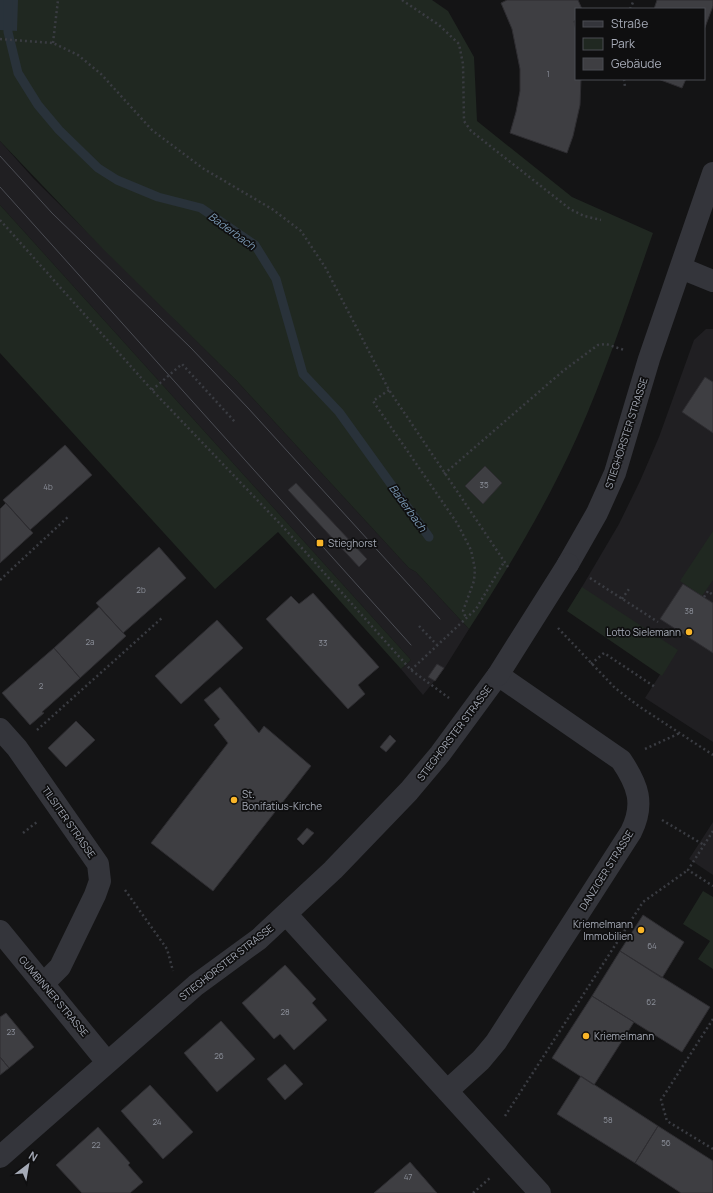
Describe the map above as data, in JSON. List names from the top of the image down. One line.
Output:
{"streets":{"street":["STIEGHORSTER STRASSE","TILSITER STRASSE","DANZIGER STRASSE","GUMBINNER STRASSE"]},"crossings":[["STIEGHORSTER STRASSE","DANZIGER STRASSE"],["STIEGHORSTER STRASSE","GUMBINNER STRASSE"],["TILSITER STRASSE","GUMBINNER STRASSE"]],"water":["Baderbach"],"places":{"transit":["Stieghorst"],"other":["Lotto Sielemann","St. Bonifatius-Kirche","Kriemelmann Immobilien","Kriemelmann"]},"house_numbers":["1","35","4b","2b","38","2a","33","2","64","62","28","23","26","58","24","56","22","47"],"legend":["Straße","Park","Gebäude"],"north":"top right"}
